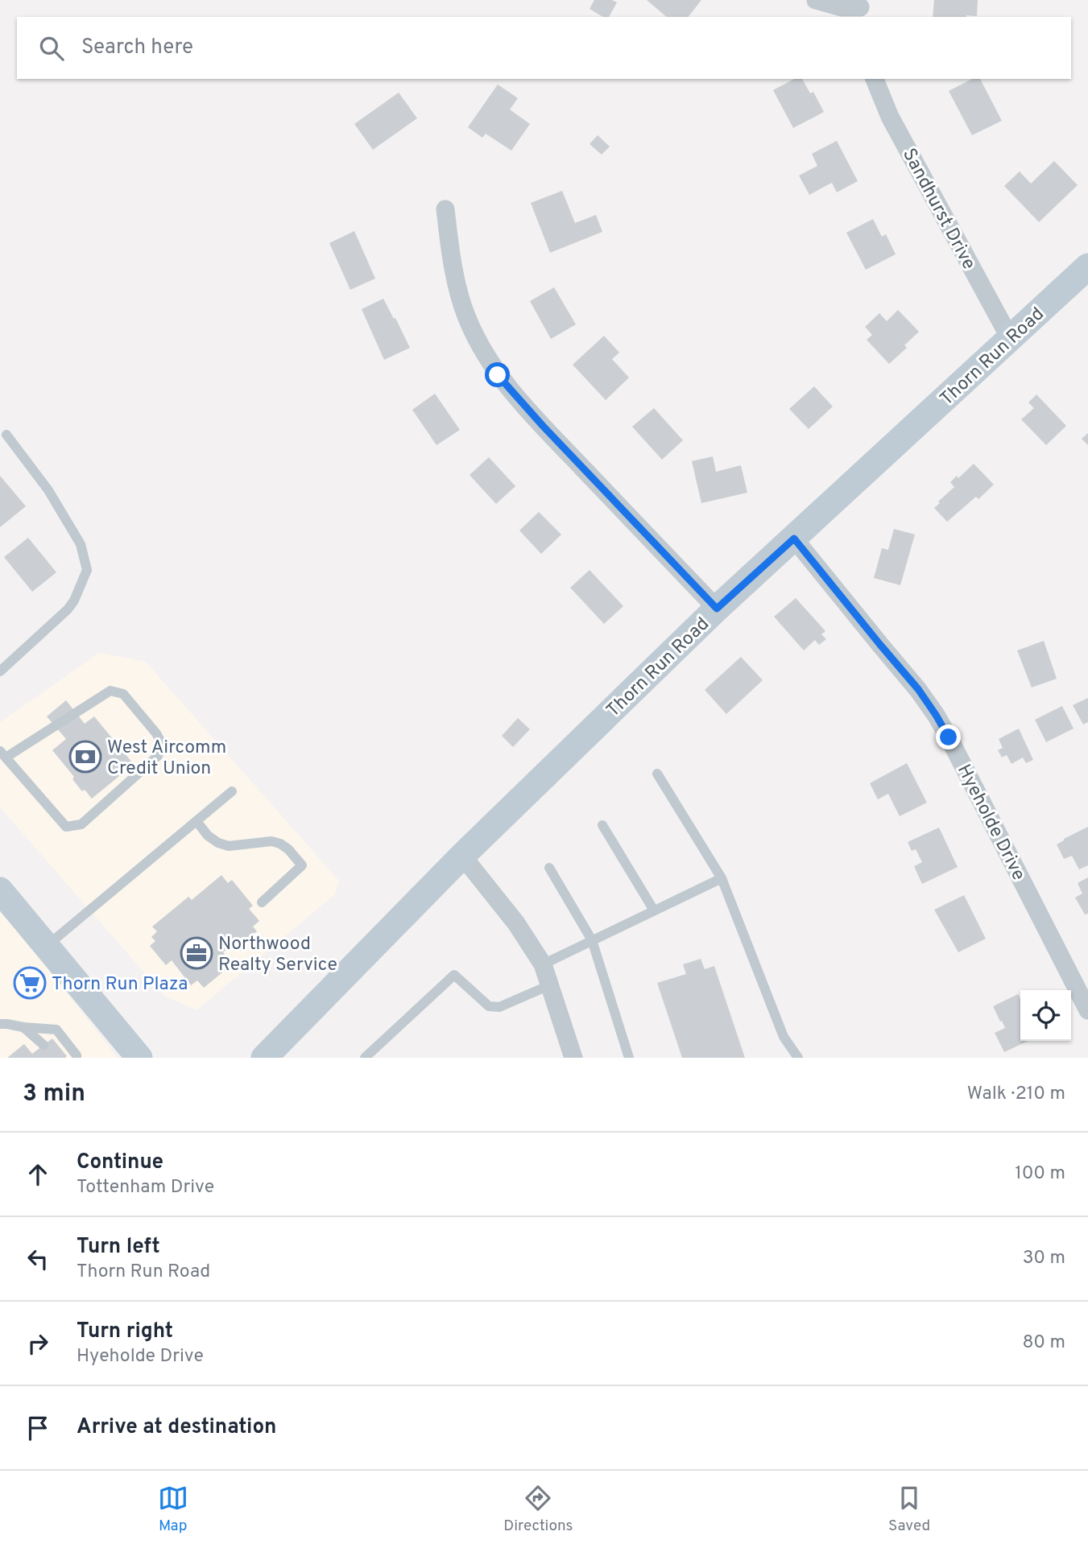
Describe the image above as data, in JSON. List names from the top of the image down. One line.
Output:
{"streets":{"street":["Sandhurst Drive","Thorn Run Road","Hyeholde Drive"]},"crossings":[["Sandhurst Drive","Thorn Run Road"],["Thorn Run Road","Hyeholde Drive"]],"places":{"bank":["West Aircomm Credit Union"],"office":["Northwood Realty Service"],"supermarket":["Thorn Run Plaza"]},"page":{"search":"Search here","heading":["3 min","Walk · 210 m"],"list":[["Continue","Tottenham Drive","100 m"],["Turn left","Thorn Run Road","30 m"],["Turn right","Hyeholde Drive","80 m"],"Arrive at destination"],"nav":["Map","Directions","Saved"]}}
